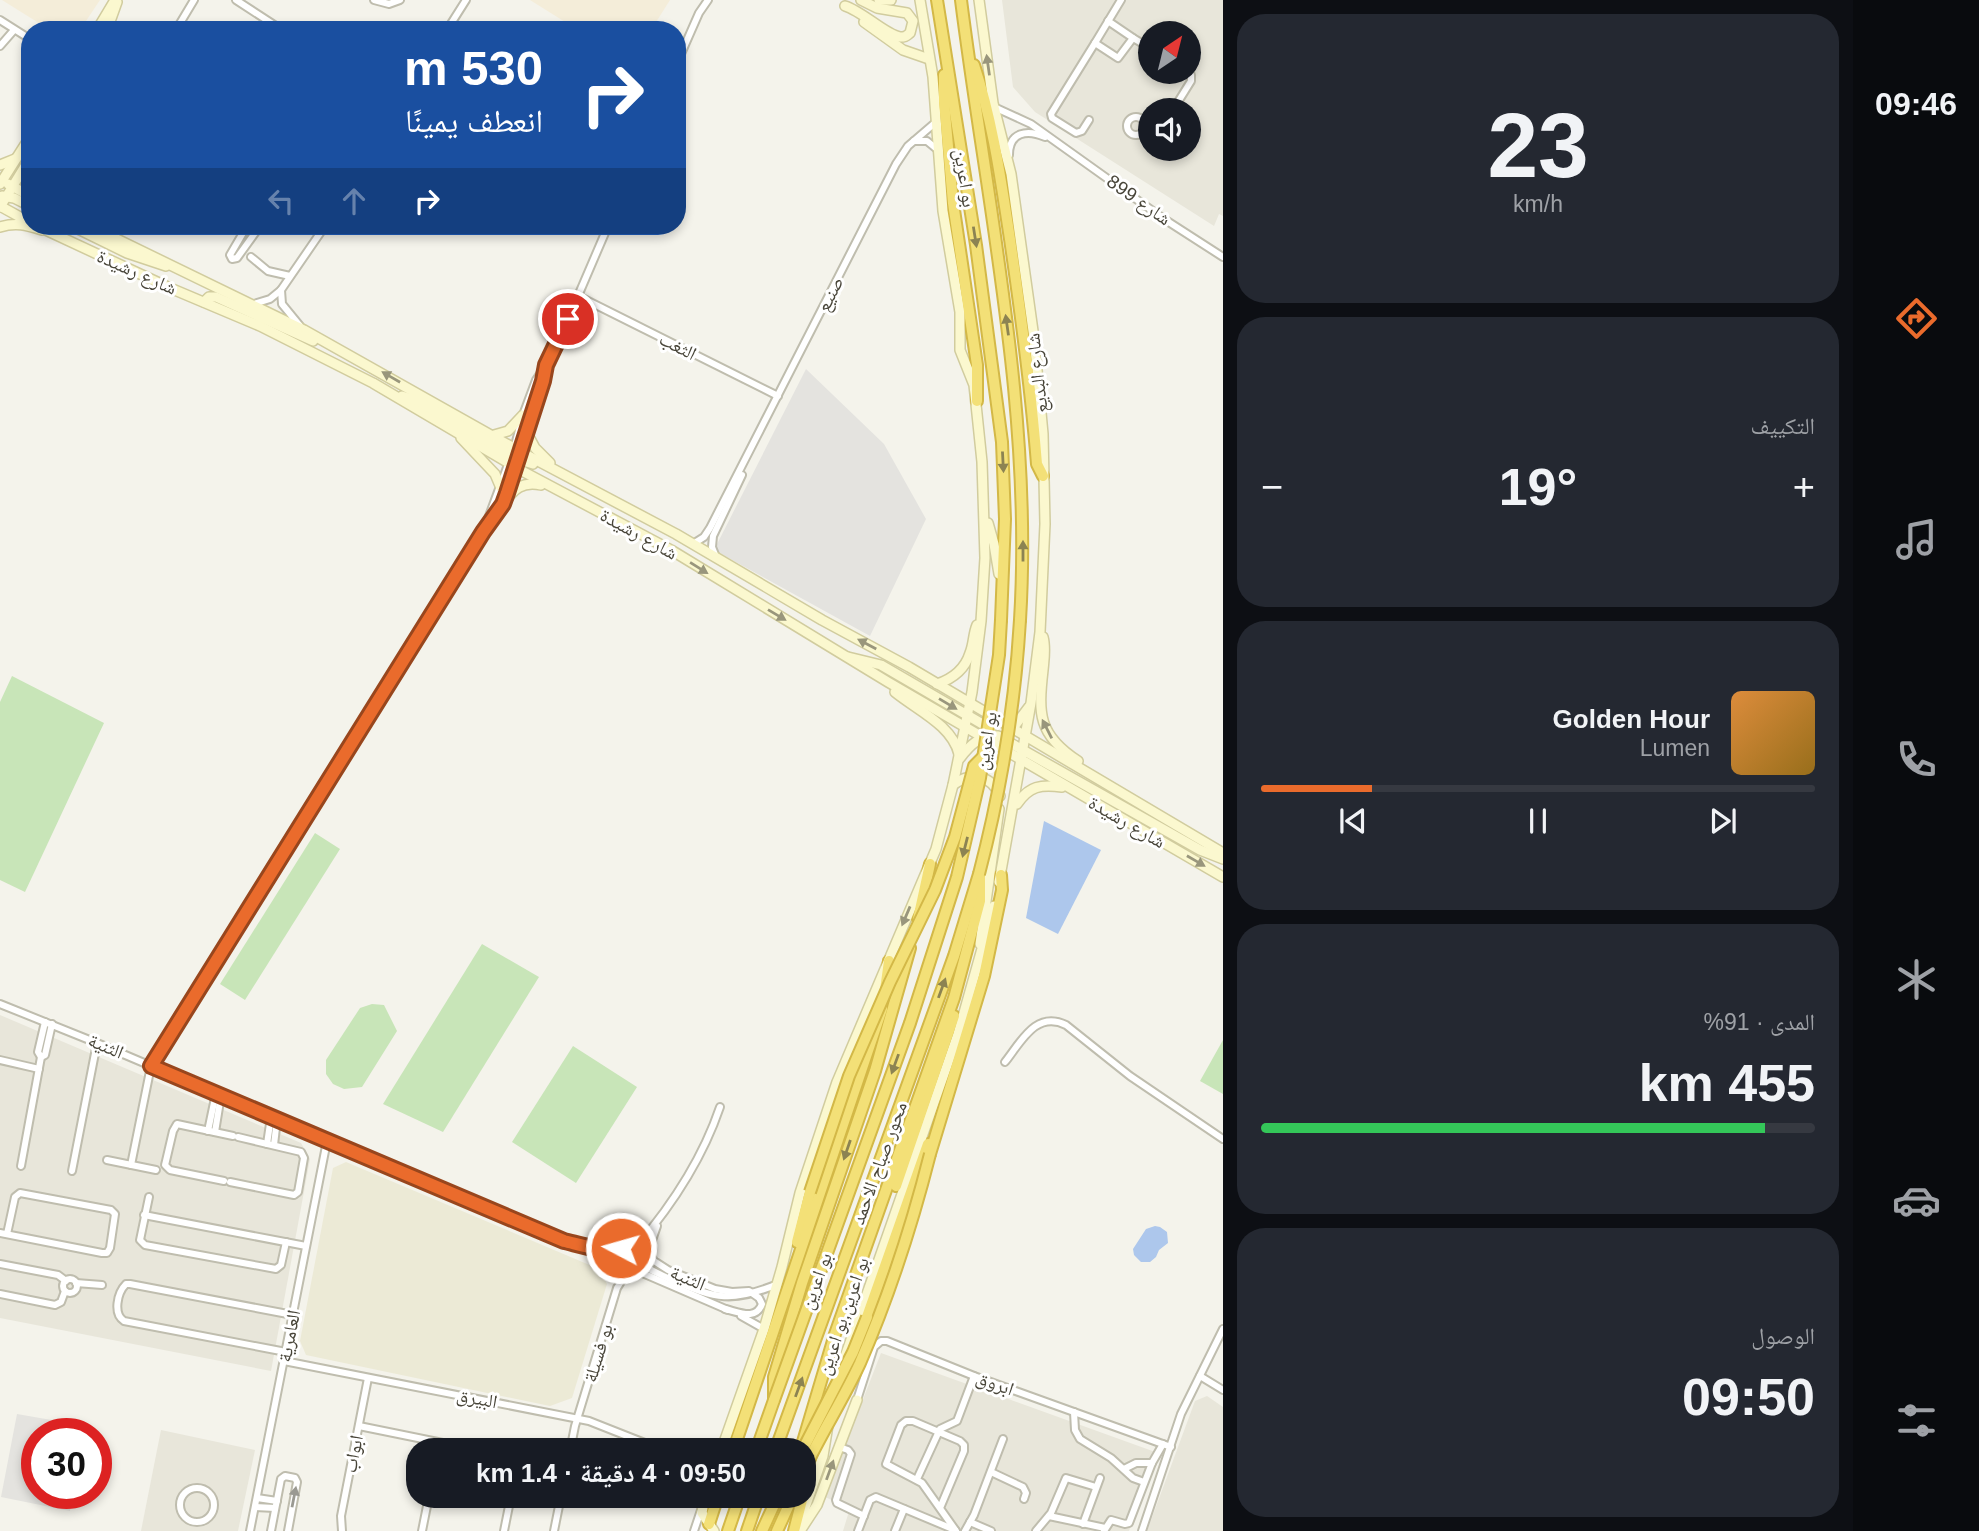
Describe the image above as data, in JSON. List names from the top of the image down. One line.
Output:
{"streets":{"highway":["بو اعرين","محور صباح الاحمد","بو اعرين,بو اعرين"],"main road":["شارع رشيدة","شارع البديع"],"street":["شارع 899","صنيع","الثغب","الثنية","العامرية","بو فسيلة","ابروق","البيرق","ابواب"]},"crossings":[["بو اعرين","شارع رشيدة"],["بو اعرين","شارع البديع"],["بو اعرين","الثنية"],["بو اعرين","محور صباح الاحمد"],["بو اعرين","بو اعرين,بو اعرين"],["شارع 899","شارع البديع"],["شارع رشيدة","صنيع"],["شارع رشيدة","شارع البديع"],["صنيع","الثغب"],["الثنية","العامرية"],["الثنية","بو فسيلة"],["العامرية","البيرق"],["بو فسيلة","البيرق"],["البيرق","ابواب"]],"north":"top right","page":{"tabs":"09:46","tile":[["23","km/h"],"التكييف",["المدى · 91%","455 km"],["الوصول","09:50"]],"turn":["530 m","انعطف يمينًا"],"heat":["−","19°","+"],"song":["Golden Hour","Lumen"],"limit":"30","trip":"09:50 · 4 دقيقة · 1.4 km"}}
